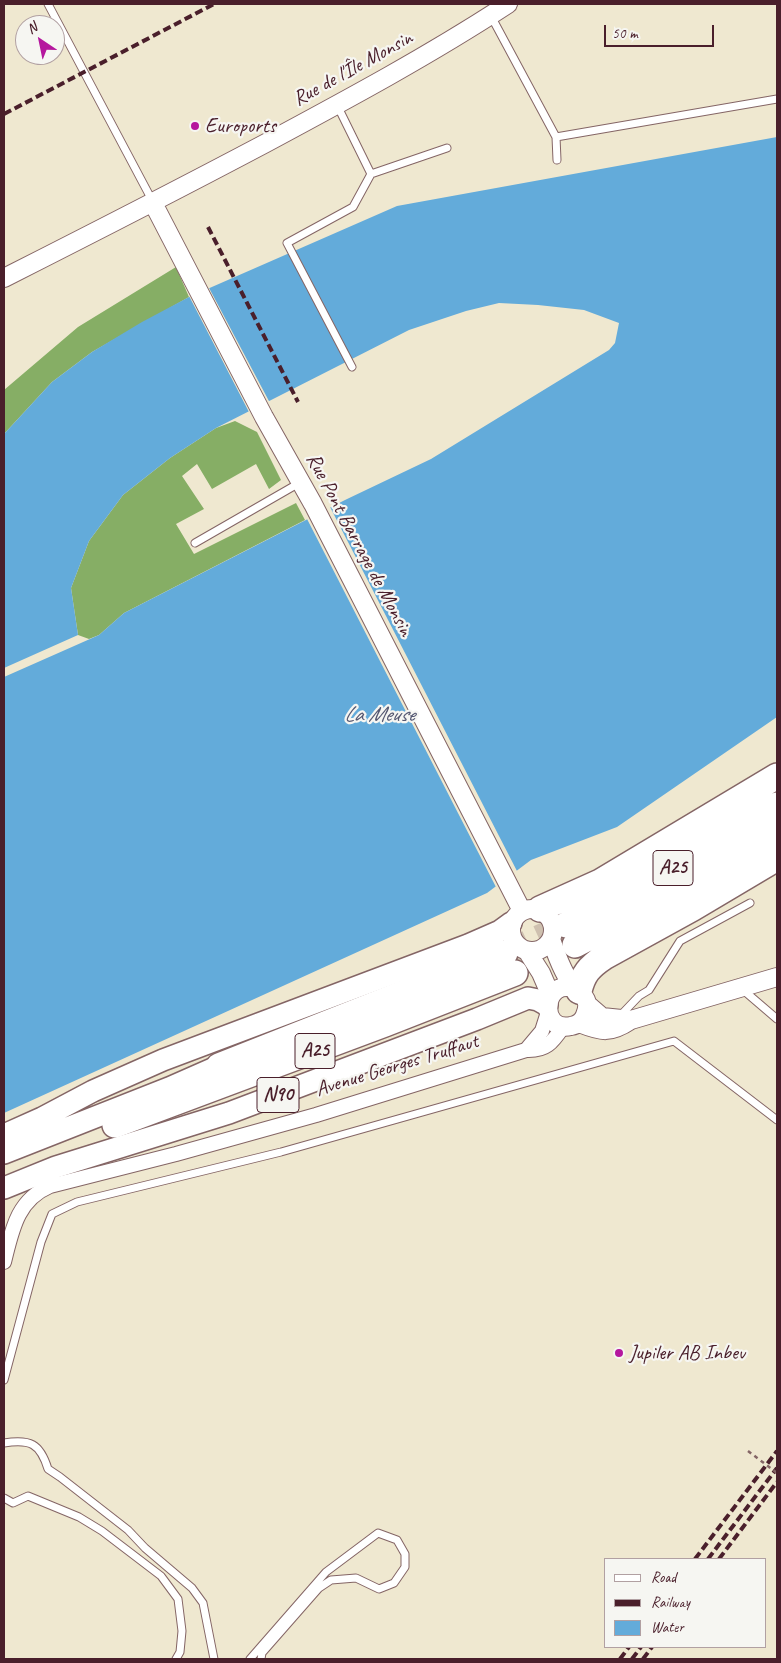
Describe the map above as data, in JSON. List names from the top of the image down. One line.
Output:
{"streets":{"highway":["A25"],"main road":["N90"],"street":["Rue de l'Île Monsin","Rue Pont Barrage de Monsin","Avenue Georges Truffaut"]},"crossings":[["Rue de l'Île Monsin","Rue Pont Barrage de Monsin"],["Rue Pont Barrage de Monsin","A25"],["Avenue Georges Truffaut","N90"]],"water":["La Meuse"],"places":["Euroports","Jupiler AB Inbev"],"legend":["Road","Railway","Water"],"scale_bar":"50 m","north":"top left"}
